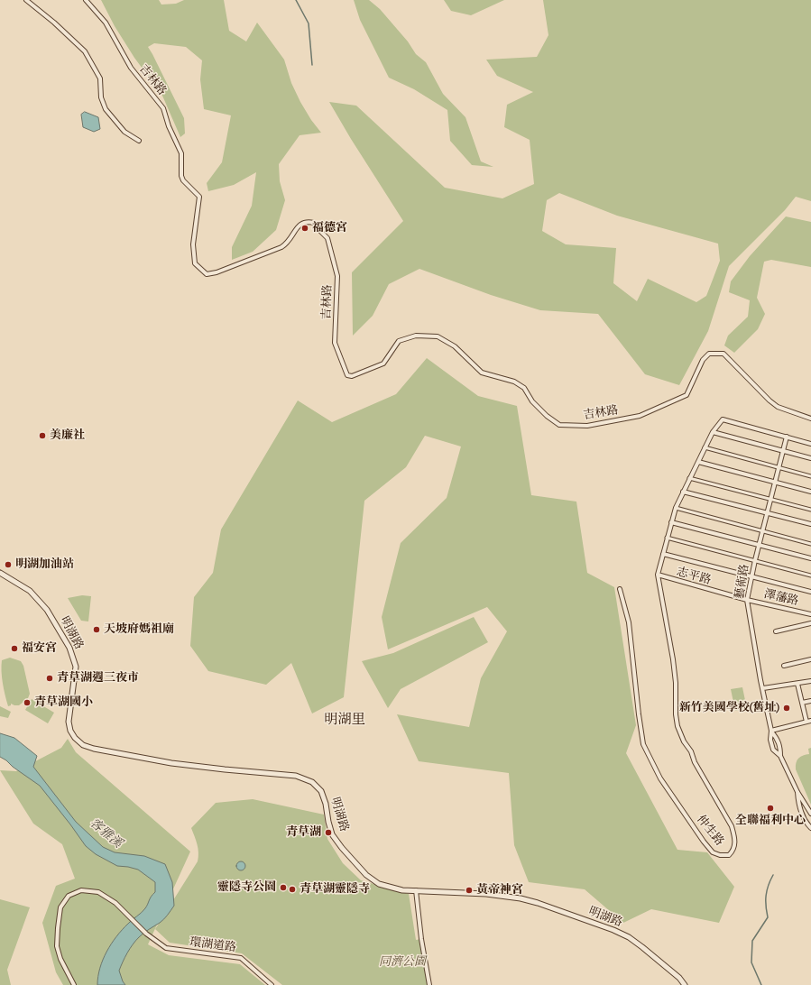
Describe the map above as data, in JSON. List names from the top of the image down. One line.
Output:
{"streets":{"street":["吉林路","志平路","藝術路","澤藩路","明湖路","仲生路","環湖道路"]},"crossings":[["志平路","藝術路"],["志平路","澤藩路"],["志平路","仲生路"],["藝術路","澤藩路"]],"districts":["明湖里"],"water":["客雅溪"],"parks":["同濟公園"],"places":["福德宮","美廉社","明湖加油站","天坡府媽祖廟","福安宮","青草湖週三夜市","青草湖國小","新竹美國學校(舊址)","全聯福利中心","青草湖","靈隱寺公園","青草湖靈隱寺","黃帝神宮"]}
